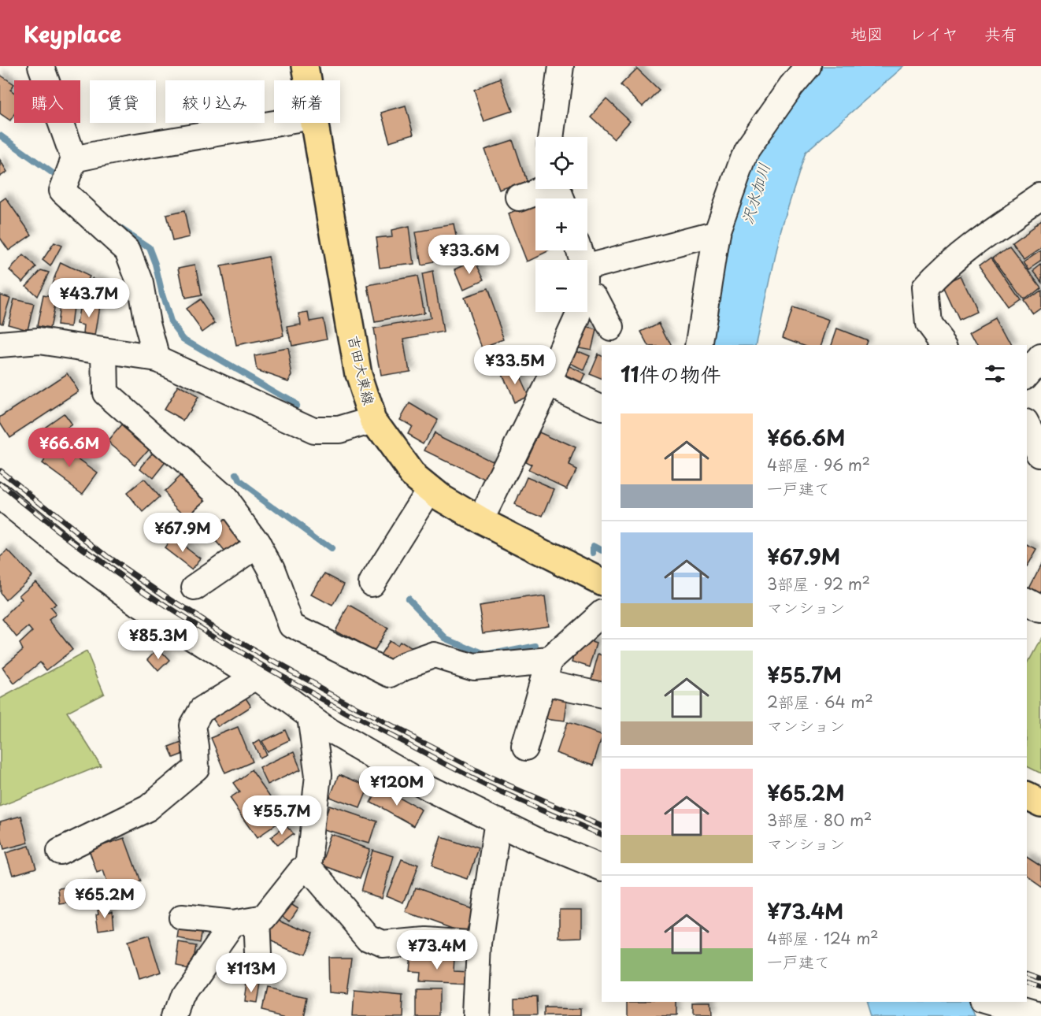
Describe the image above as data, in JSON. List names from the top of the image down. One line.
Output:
{"streets":{"main road":["吉田大東線"]},"water":["沢水加川"],"page":{"header":"Keyplace","nav":["地図","レイヤ","共有"],"chip":["購入","賃貸","絞り込み","新着"],"map_buttons":["+","−"],"price":["¥33.6M","¥43.7M","¥33.5M","¥66.6M","¥67.9M","¥85.3M","¥120M","¥55.7M","¥65.2M","¥73.4M","¥113M"],"heading":"11件の物件","list":[{"name":"¥66.6M","note":"4部屋 · 96 m² · 一戸建て"},{"name":"¥67.9M","note":"3部屋 · 92 m² · マンション"},{"name":"¥55.7M","note":"2部屋 · 64 m² · マンション"},{"name":"¥65.2M","note":"3部屋 · 80 m² · マンション"},{"name":"¥73.4M","note":"4部屋 · 124 m² · 一戸建て"}]}}
